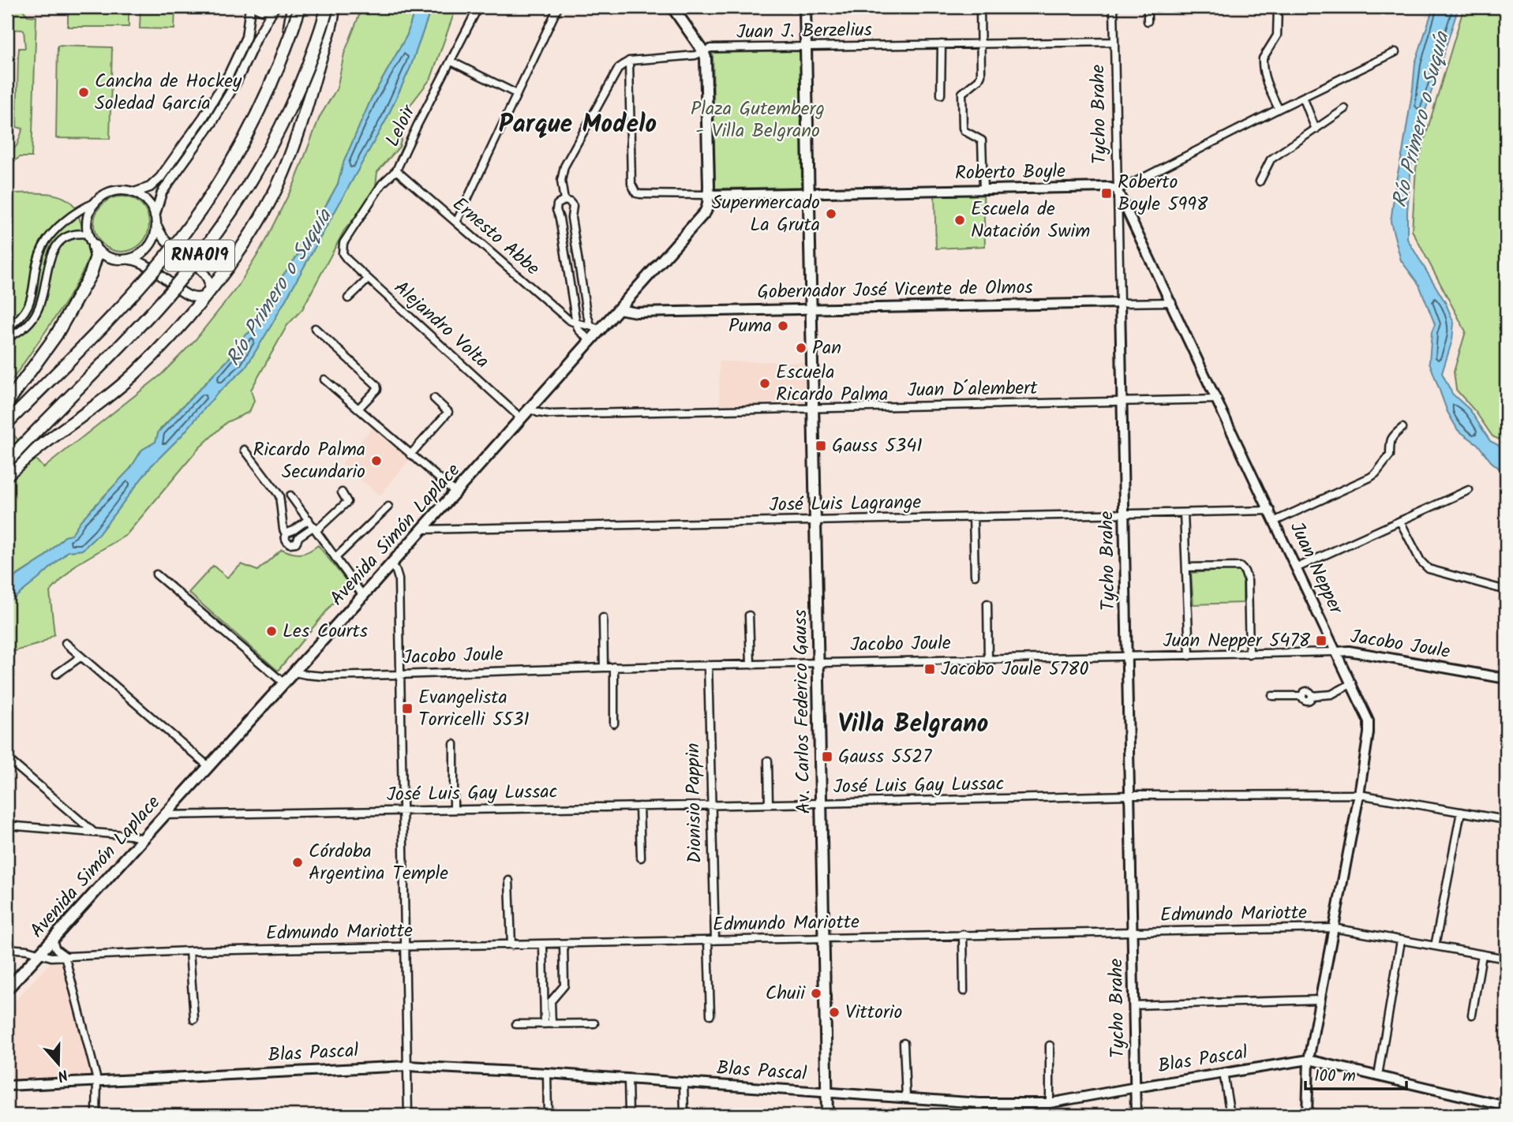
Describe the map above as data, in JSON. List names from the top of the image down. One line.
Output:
{"streets":{"highway":["RNA019"],"main road":["Tycho Brahe","Roberto Boyle","Gobernador José Vicente de Olmos","Avenida Simón Laplace","Juan Nepper","Jacobo Joule","Av. Carlos Federico Gauss","Blas Pascal"],"street":["Juan J. Berzelius","Leloir","Ernesto Abbe","Alejandro Volta","Juan D´alembert","José Luis Lagrange","José Luis Gay Lussac","Dionisio Pappin","Edmundo Mariotte"]},"crossings":[["Juan J. Berzelius","Tycho Brahe"],["Juan J. Berzelius","Av. Carlos Federico Gauss"],["Tycho Brahe","Roberto Boyle"],["Tycho Brahe","Gobernador José Vicente de Olmos"],["Tycho Brahe","Juan D´alembert"],["Tycho Brahe","José Luis Lagrange"],["Tycho Brahe","Juan Nepper"],["Tycho Brahe","Jacobo Joule"],["Tycho Brahe","José Luis Gay Lussac"],["Tycho Brahe","Edmundo Mariotte"],["Tycho Brahe","Blas Pascal"],["Leloir","Ernesto Abbe"],["Leloir","Alejandro Volta"],["Roberto Boyle","Avenida Simón Laplace"],["Roberto Boyle","Juan Nepper"],["Roberto Boyle","Av. Carlos Federico Gauss"],["Ernesto Abbe","Avenida Simón Laplace"],["Gobernador José Vicente de Olmos","Avenida Simón Laplace"],["Gobernador José Vicente de Olmos","Juan Nepper"],["Gobernador José Vicente de Olmos","Av. Carlos Federico Gauss"],["Alejandro Volta","Avenida Simón Laplace"],["Juan D´alembert","Avenida Simón Laplace"],["Juan D´alembert","Juan Nepper"],["Juan D´alembert","Av. Carlos Federico Gauss"],["José Luis Lagrange","Avenida Simón Laplace"],["José Luis Lagrange","Juan Nepper"],["José Luis Lagrange","Av. Carlos Federico Gauss"],["Avenida Simón Laplace","Jacobo Joule"],["Avenida Simón Laplace","José Luis Gay Lussac"],["Avenida Simón Laplace","Edmundo Mariotte"],["Juan Nepper","Jacobo Joule"],["Juan Nepper","José Luis Gay Lussac"],["Juan Nepper","Edmundo Mariotte"],["Juan Nepper","Blas Pascal"],["Jacobo Joule","Av. Carlos Federico Gauss"],["Jacobo Joule","Dionisio Pappin"],["Av. Carlos Federico Gauss","José Luis Gay Lussac"],["Av. Carlos Federico Gauss","Edmundo Mariotte"],["Av. Carlos Federico Gauss","Blas Pascal"],["José Luis Gay Lussac","Dionisio Pappin"],["Dionisio Pappin","Edmundo Mariotte"]],"districts":["Parque Modelo","Villa Belgrano"],"water":["Río Primero o Suquía"],"parks":["Plaza Gutemberg - Villa Belgrano"],"places":{"other":["Cancha de Hockey Soledad García","Supermercado La Gruta","Escuela de Natación Swim","Puma","Pan","Escuela Ricardo Palma","Ricardo Palma Secundario","Les Courts","Córdoba Argentina Temple","Chuii","Vittorio"],"transit":["Roberto Boyle 5998","Gauss 5341","Juan Nepper 5478","Jacobo Joule 5780","Evangelista Torricelli 5531","Gauss 5527"]},"scale_bar":"100 m","north":"bottom"}
